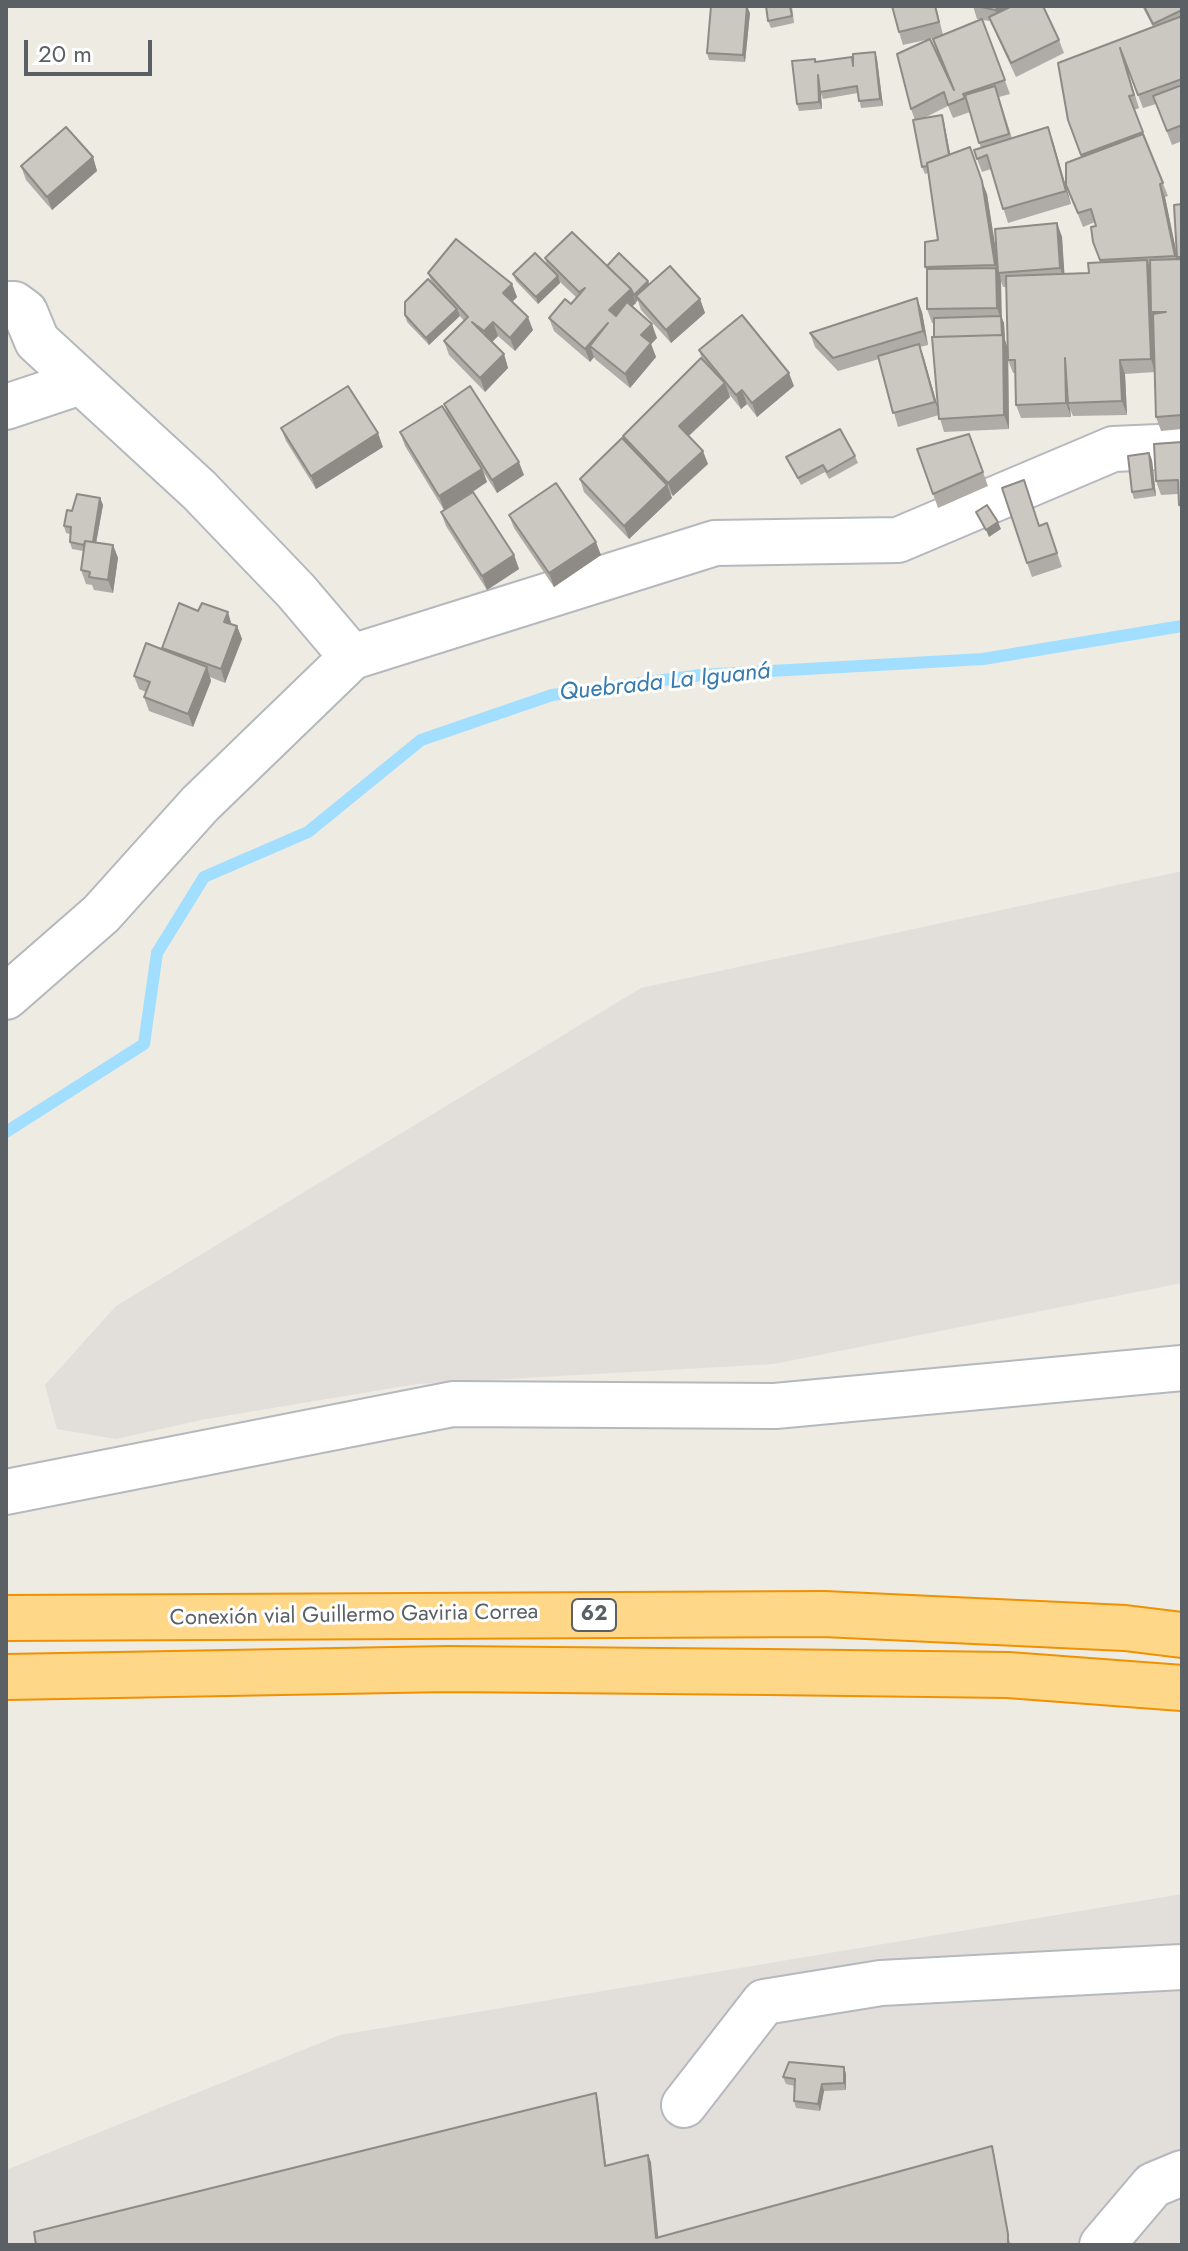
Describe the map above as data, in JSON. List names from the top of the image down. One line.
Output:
{"streets":{"highway":["62","Conexión vial Guillermo Gaviria Correa"]},"water":["Quebrada La Iguaná"],"scale_bar":"20 m"}
